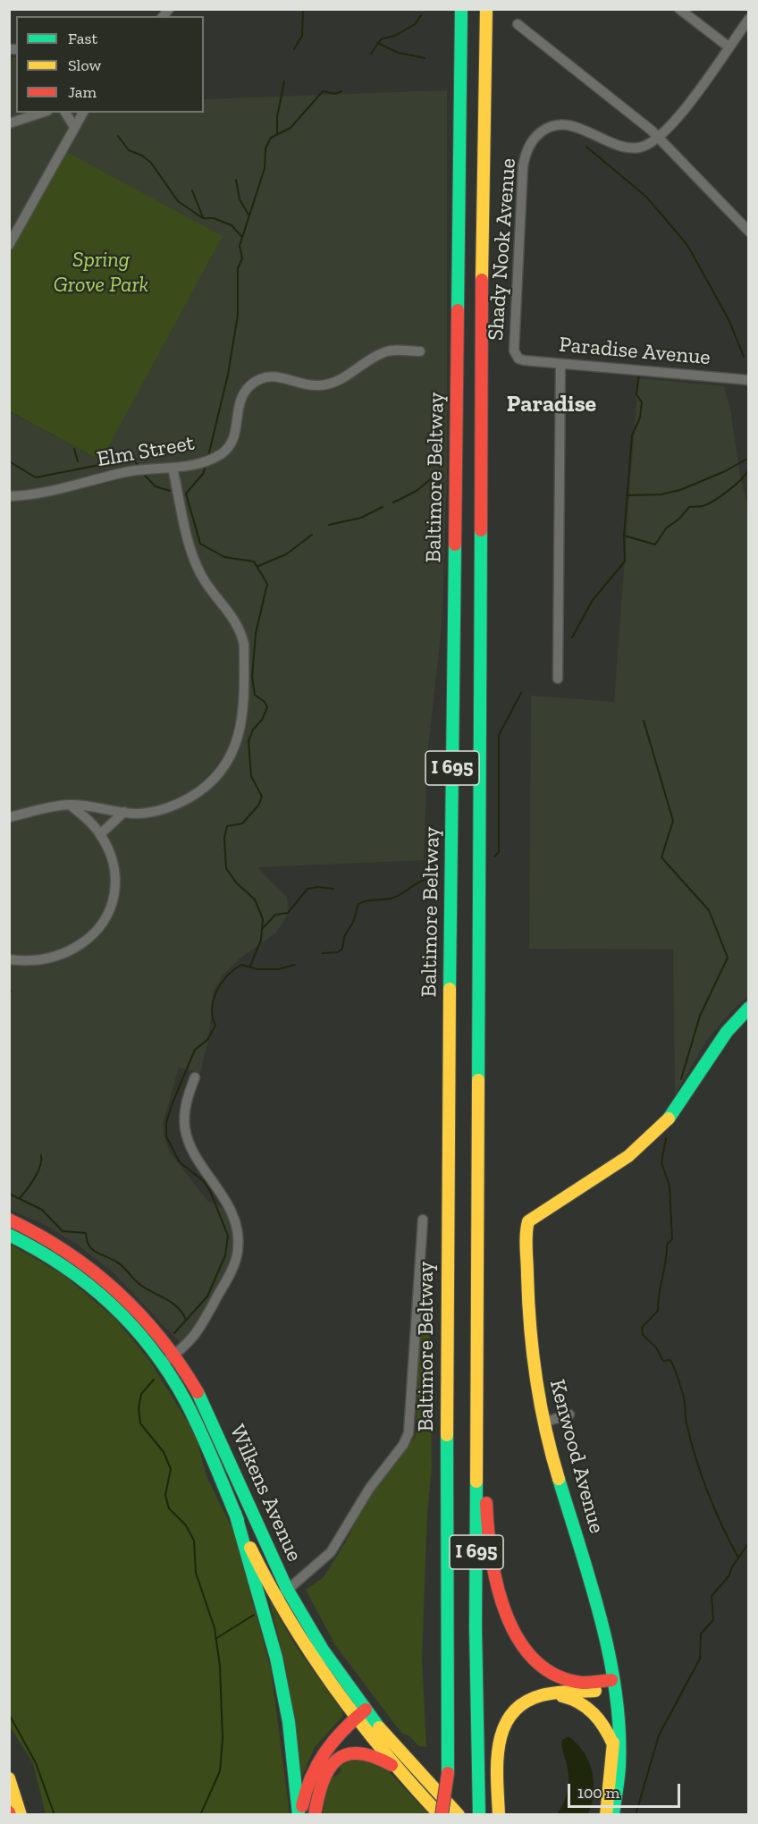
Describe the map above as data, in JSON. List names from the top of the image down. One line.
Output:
{"streets":{"main road":["Baltimore Beltway","I 695","Kenwood Avenue","Wilkens Avenue"],"street":["Shady Nook Avenue","Paradise Avenue","Elm Street"]},"crossings":[["Shady Nook Avenue","Paradise Avenue"]],"districts":["Paradise"],"parks":["Spring Grove Park"],"legend":["Fast","Slow","Jam"],"scale_bar":"100 m"}
